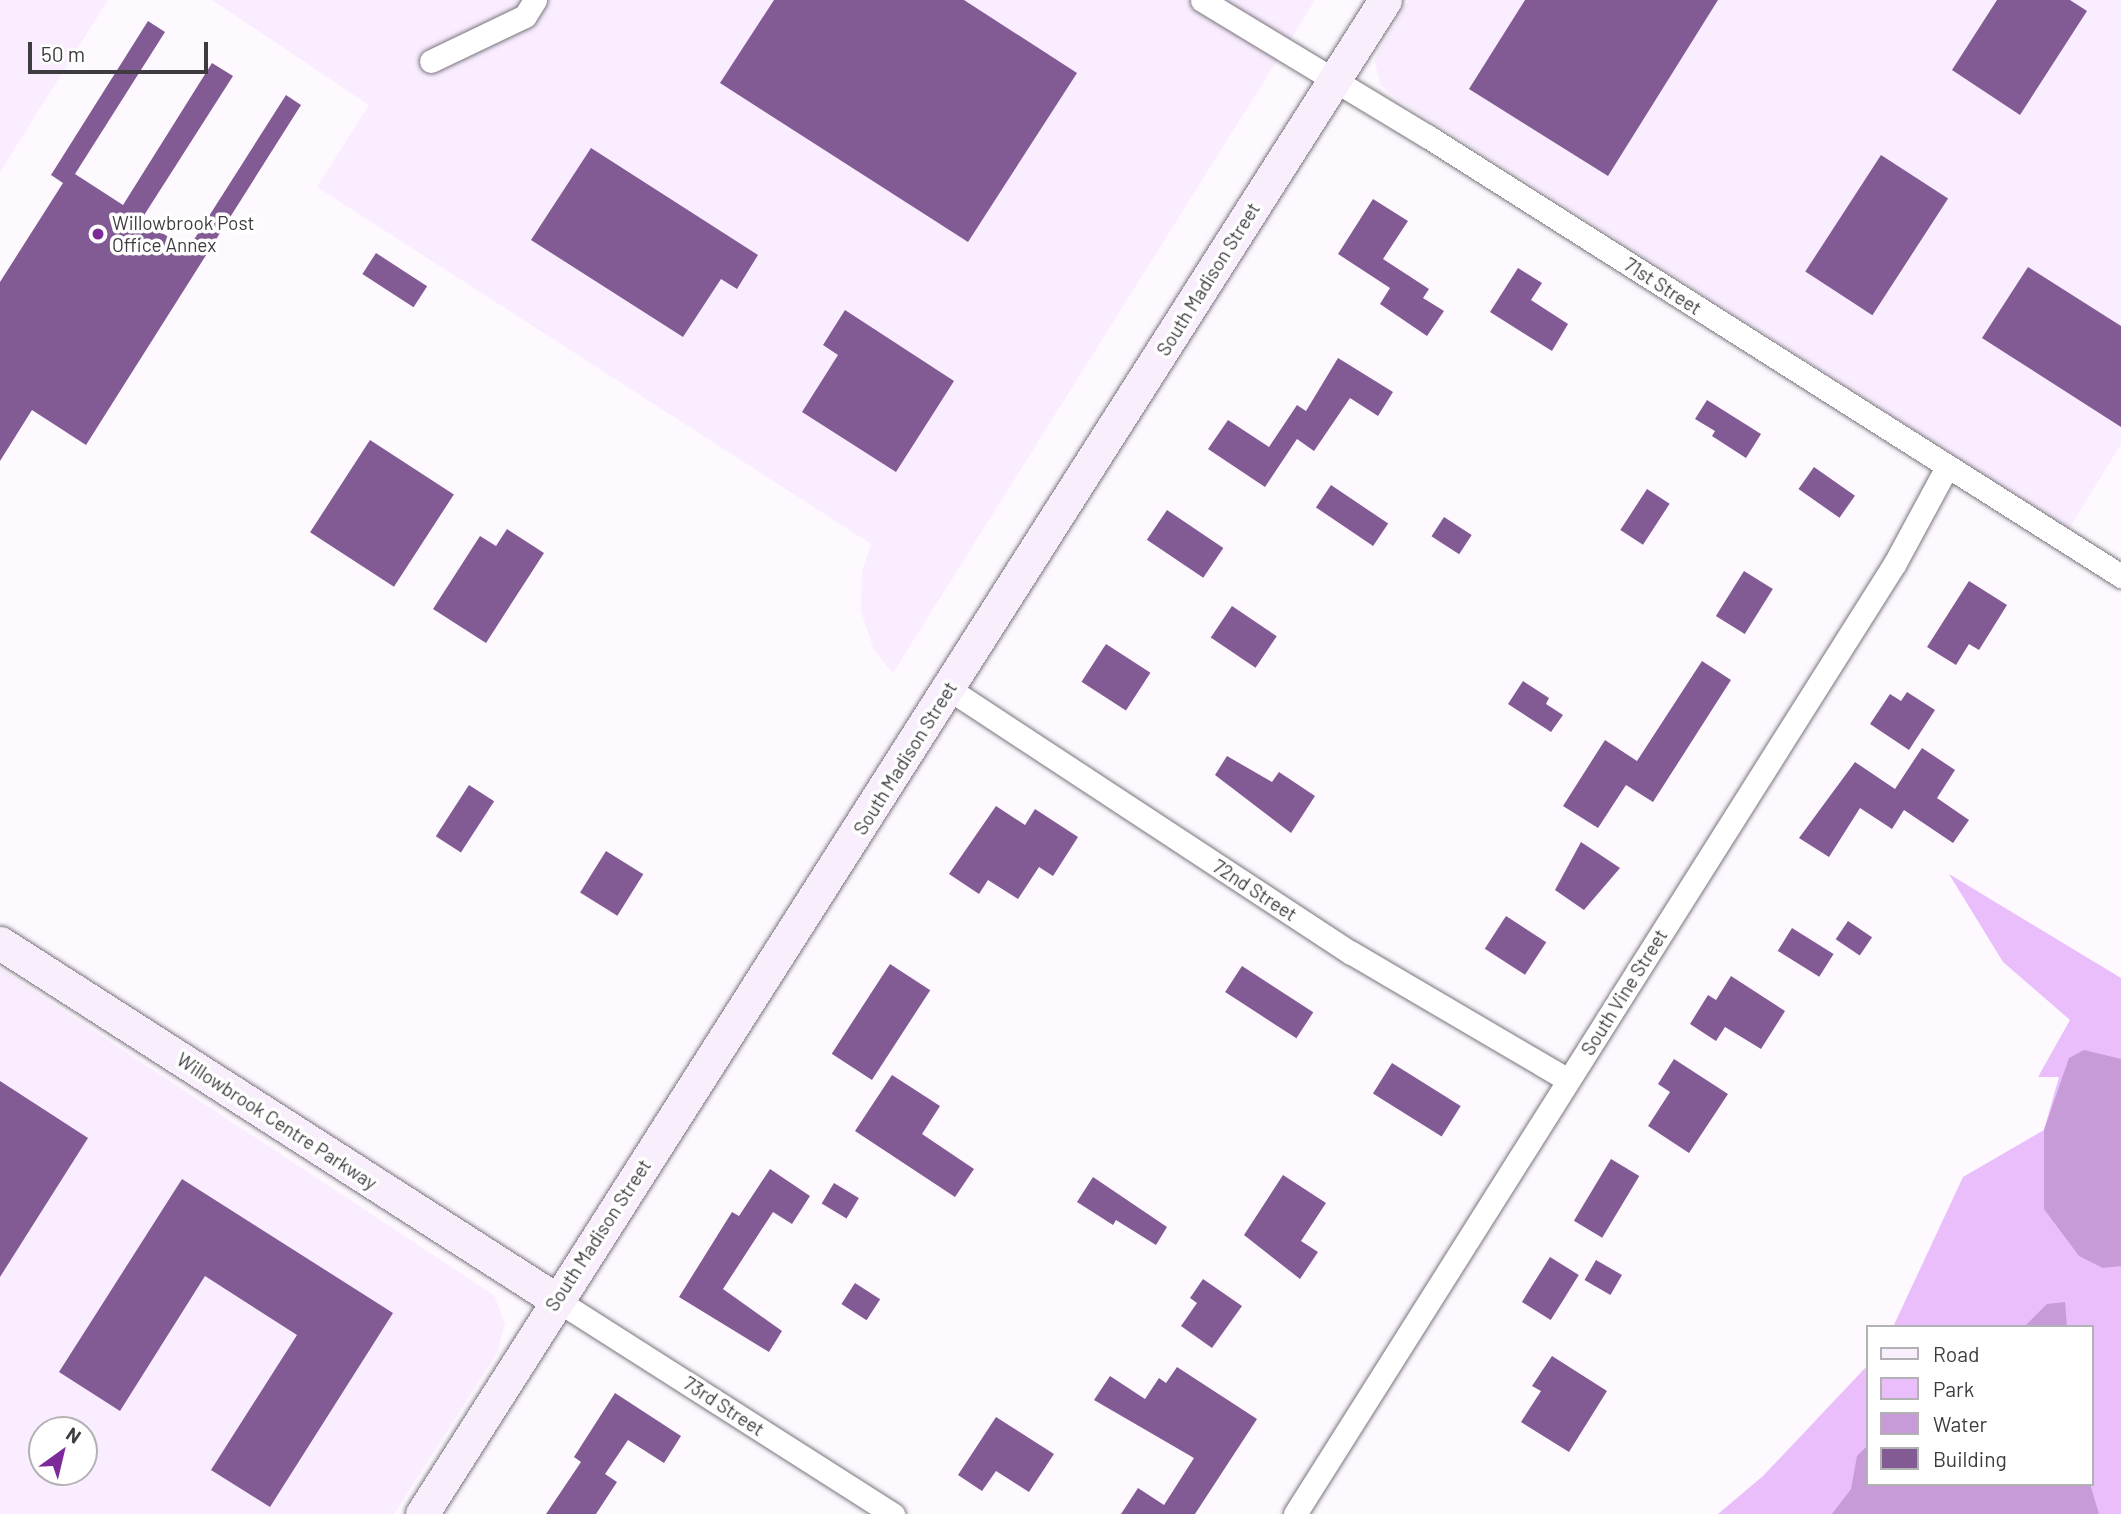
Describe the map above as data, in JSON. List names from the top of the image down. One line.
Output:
{"streets":{"street":["South Madison Street","71st Street","72nd Street","South Vine Street","Willowbrook Centre Parkway","73rd Street"]},"crossings":[["South Madison Street","71st Street"],["South Madison Street","72nd Street"],["South Madison Street","Willowbrook Centre Parkway"],["South Madison Street","73rd Street"],["71st Street","South Vine Street"],["72nd Street","South Vine Street"],["Willowbrook Centre Parkway","73rd Street"]],"places":["Willowbrook Post Office Annex"],"legend":["Road","Park","Water","Building"],"scale_bar":"50 m","north":"top right"}
